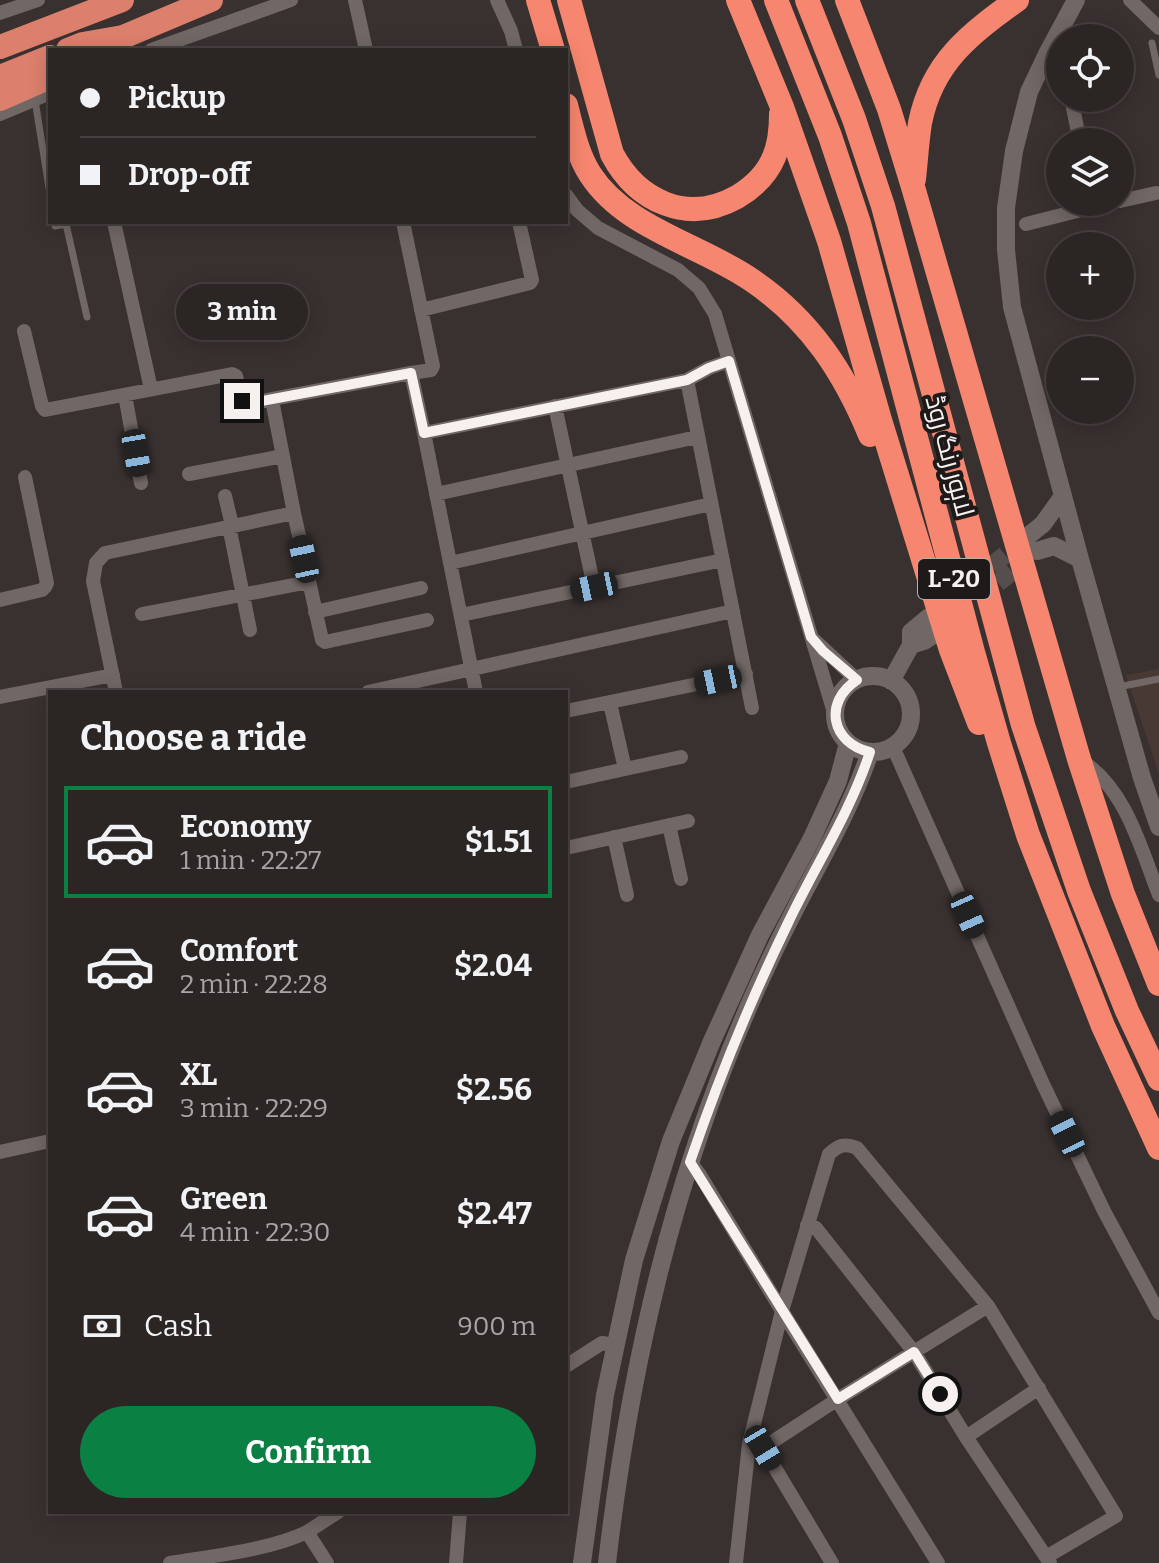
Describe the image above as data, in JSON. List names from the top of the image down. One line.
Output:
{"streets":{"highway":["لاہور رنگ روڈ","L-20"]},"page":{"map_buttons":["+","−"],"banner":["Pickup","Drop-off"],"bubble":"3 min","heading":"Choose a ride","list":[{"name":"Economy","note":"1 min · 22:27","value":"$1.51"},{"name":"Comfort","note":"2 min · 22:28","value":"$2.04"},{"name":"XL","note":"3 min · 22:29","value":"$2.56"},{"name":"Green","note":"4 min · 22:30","value":"$2.47"}],"pay":["Cash","900 m"],"buttons":"Confirm"}}
